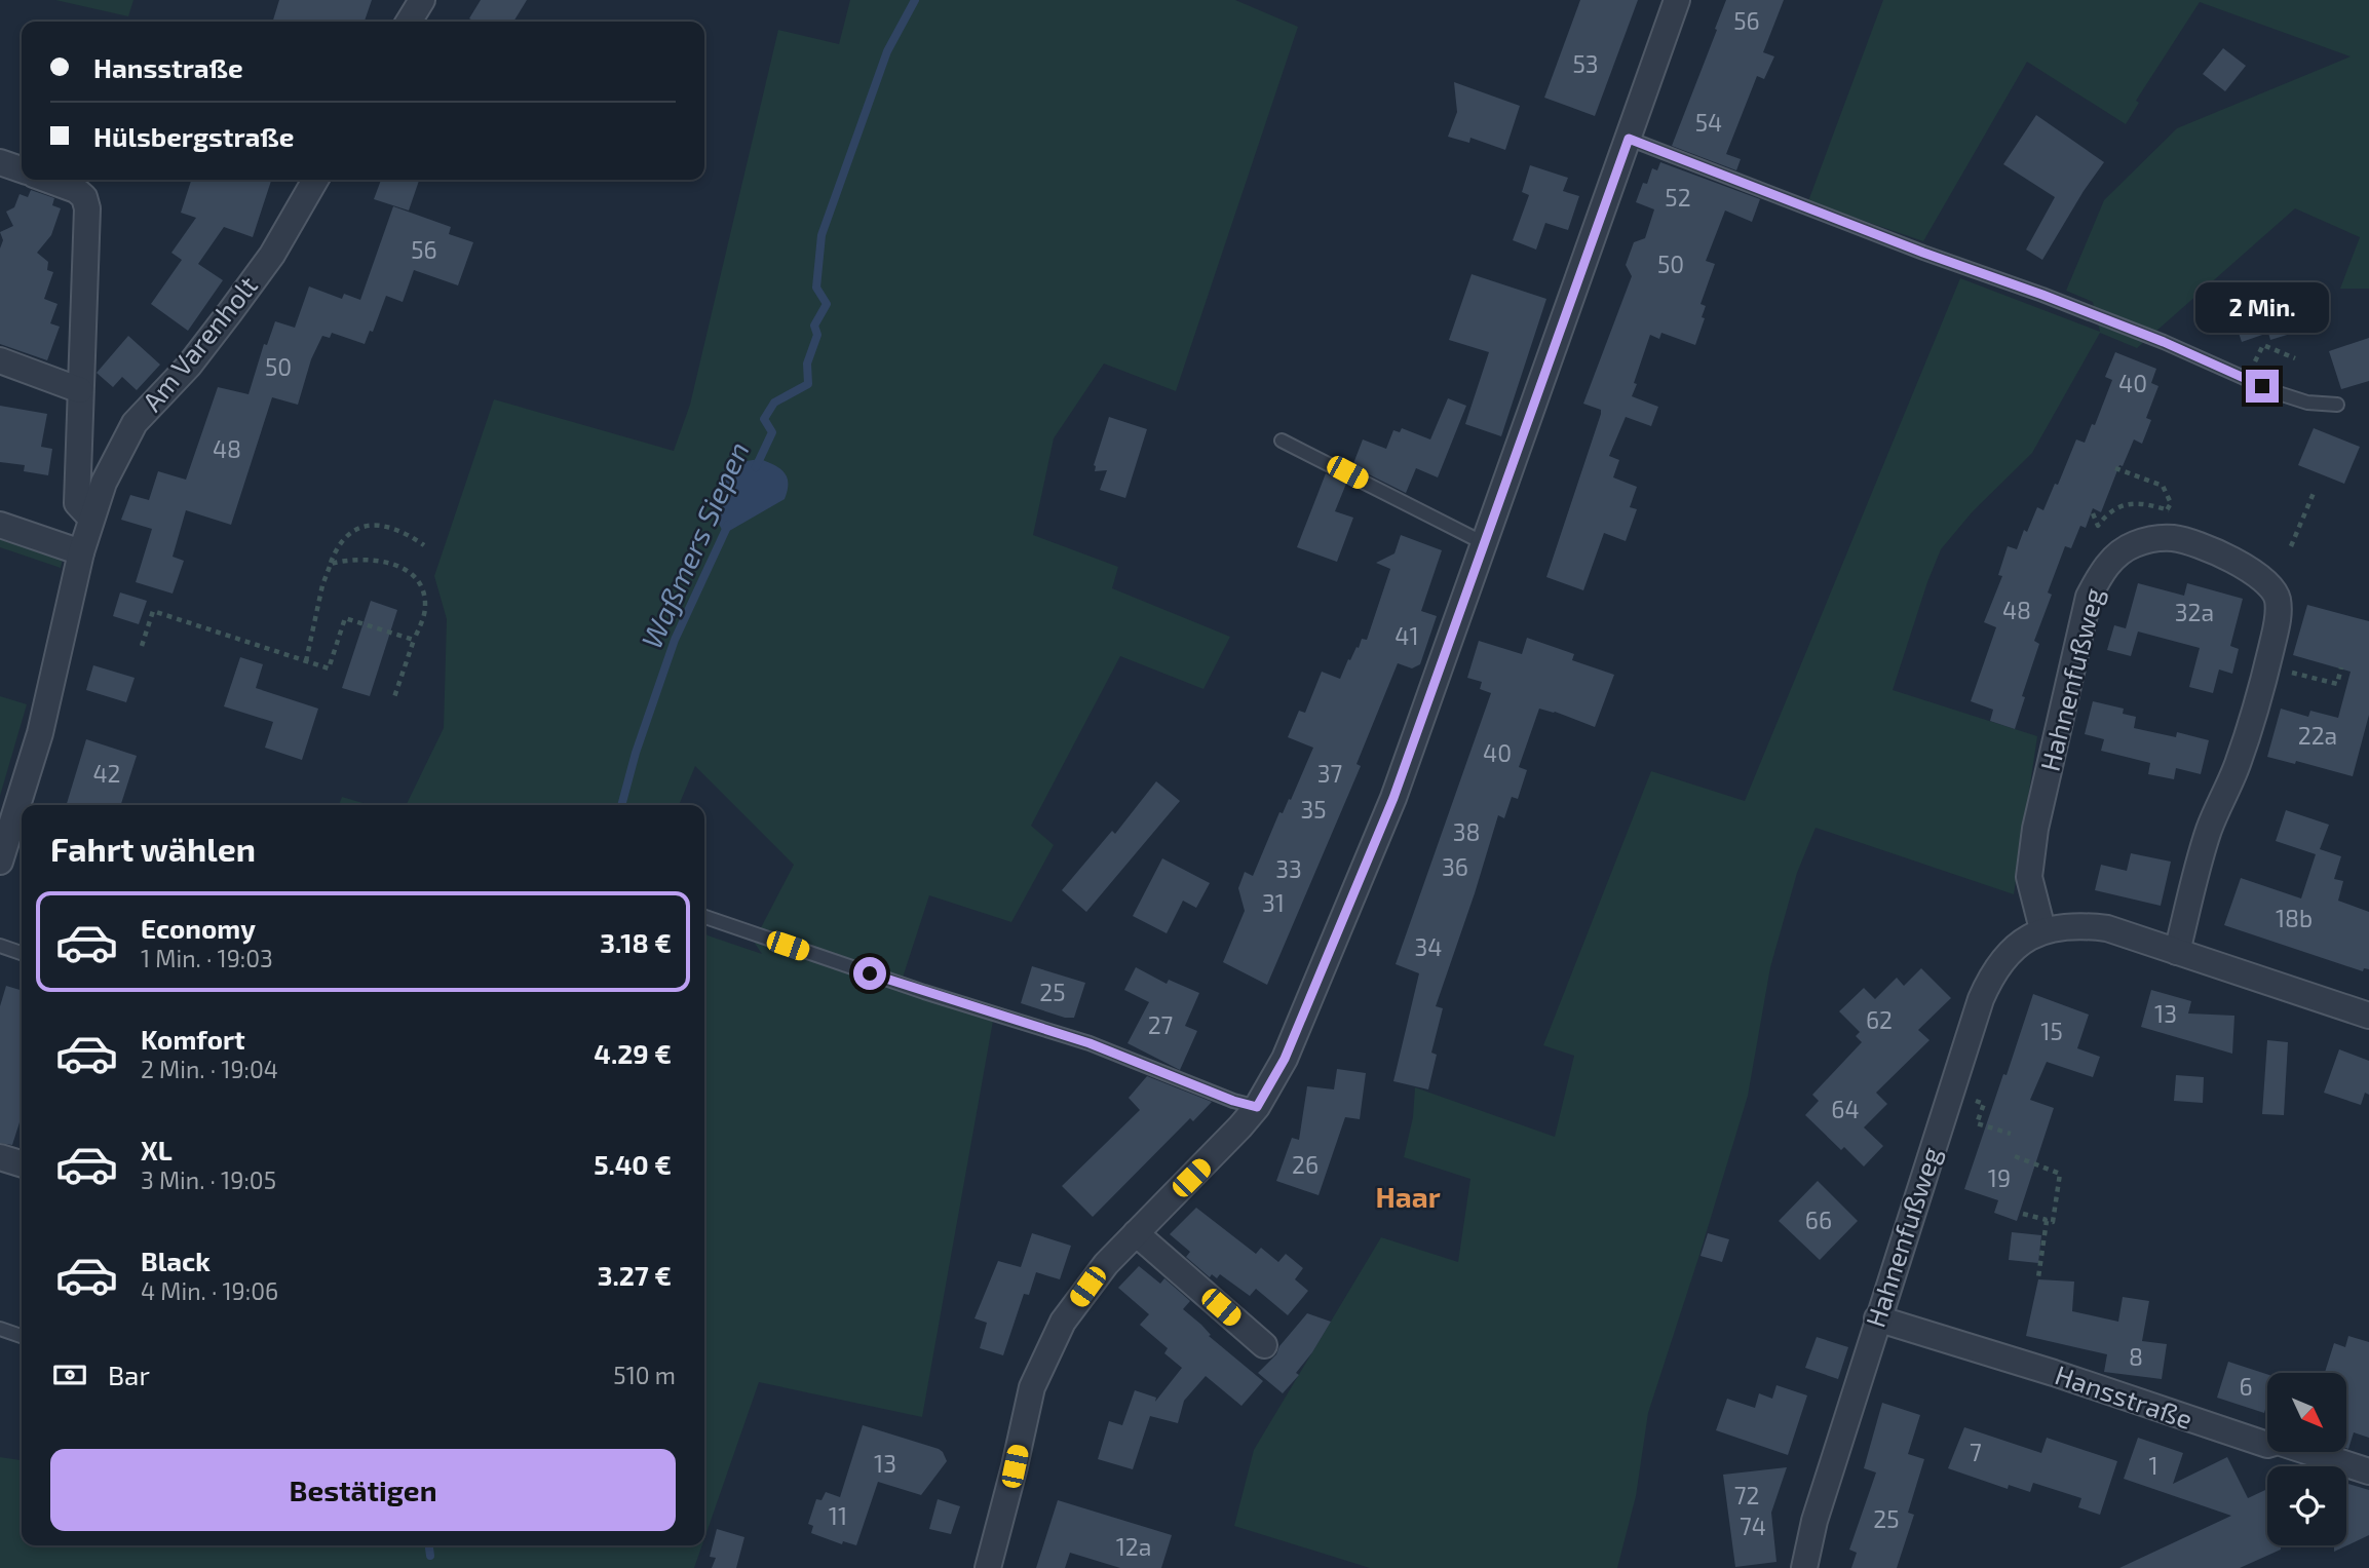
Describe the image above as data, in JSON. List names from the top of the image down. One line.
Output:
{"streets":{"street":["Am Varenholt","Hahnenfußweg","Hansstraße"]},"crossings":[["Hahnenfußweg","Hansstraße"]],"districts":["Haar"],"water":["Waßmers Siepen"],"house_numbers":["56","53","54","52","56","50","50","40","48","48","32a","41","22a","40","42","37","35","38","36","33","31","18b","34","25","13","62","27","15","64","26","19","66","8","6","7","13","1","72","11","25","74","12a"],"north":"bottom right","page":{"banner":["Hansstraße","Hülsbergstraße"],"bubble":"2 Min.","heading":"Fahrt wählen","list":[{"name":"Economy","note":"1 Min. · 19:03","value":"3.18 €"},{"name":"Komfort","note":"2 Min. · 19:04","value":"4.29 €"},{"name":"XL","note":"3 Min. · 19:05","value":"5.40 €"},{"name":"Black","note":"4 Min. · 19:06","value":"3.27 €"}],"pay":["Bar","510 m"],"buttons":"Bestätigen"}}
